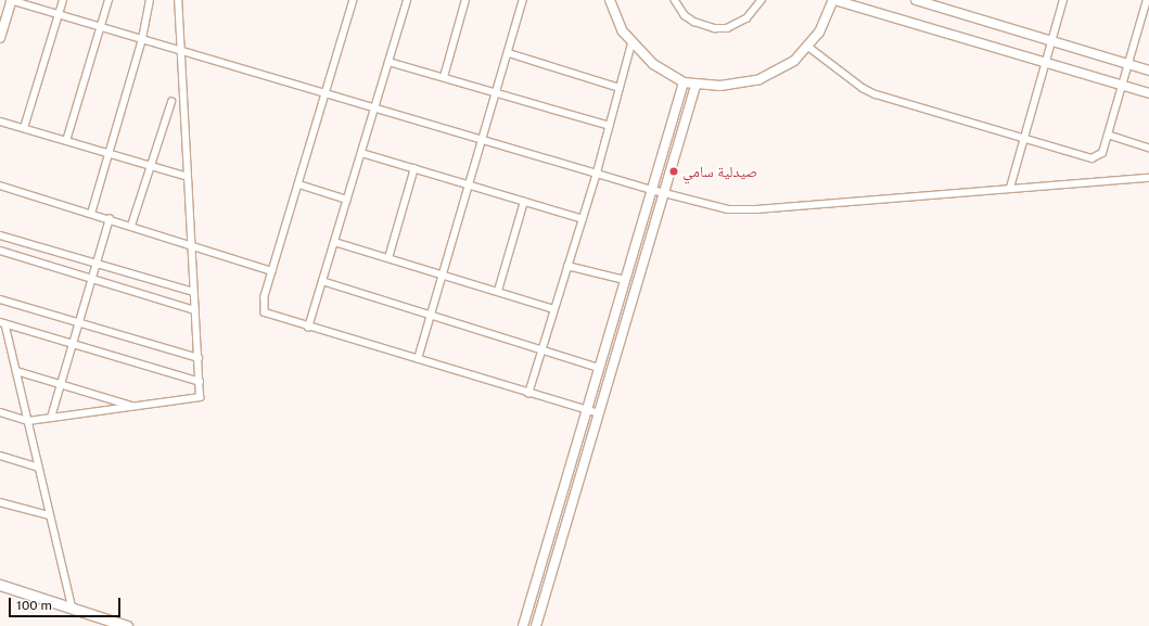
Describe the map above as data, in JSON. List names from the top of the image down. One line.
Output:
{"places":["صيدلية سامي"],"scale_bar":"100 m"}
